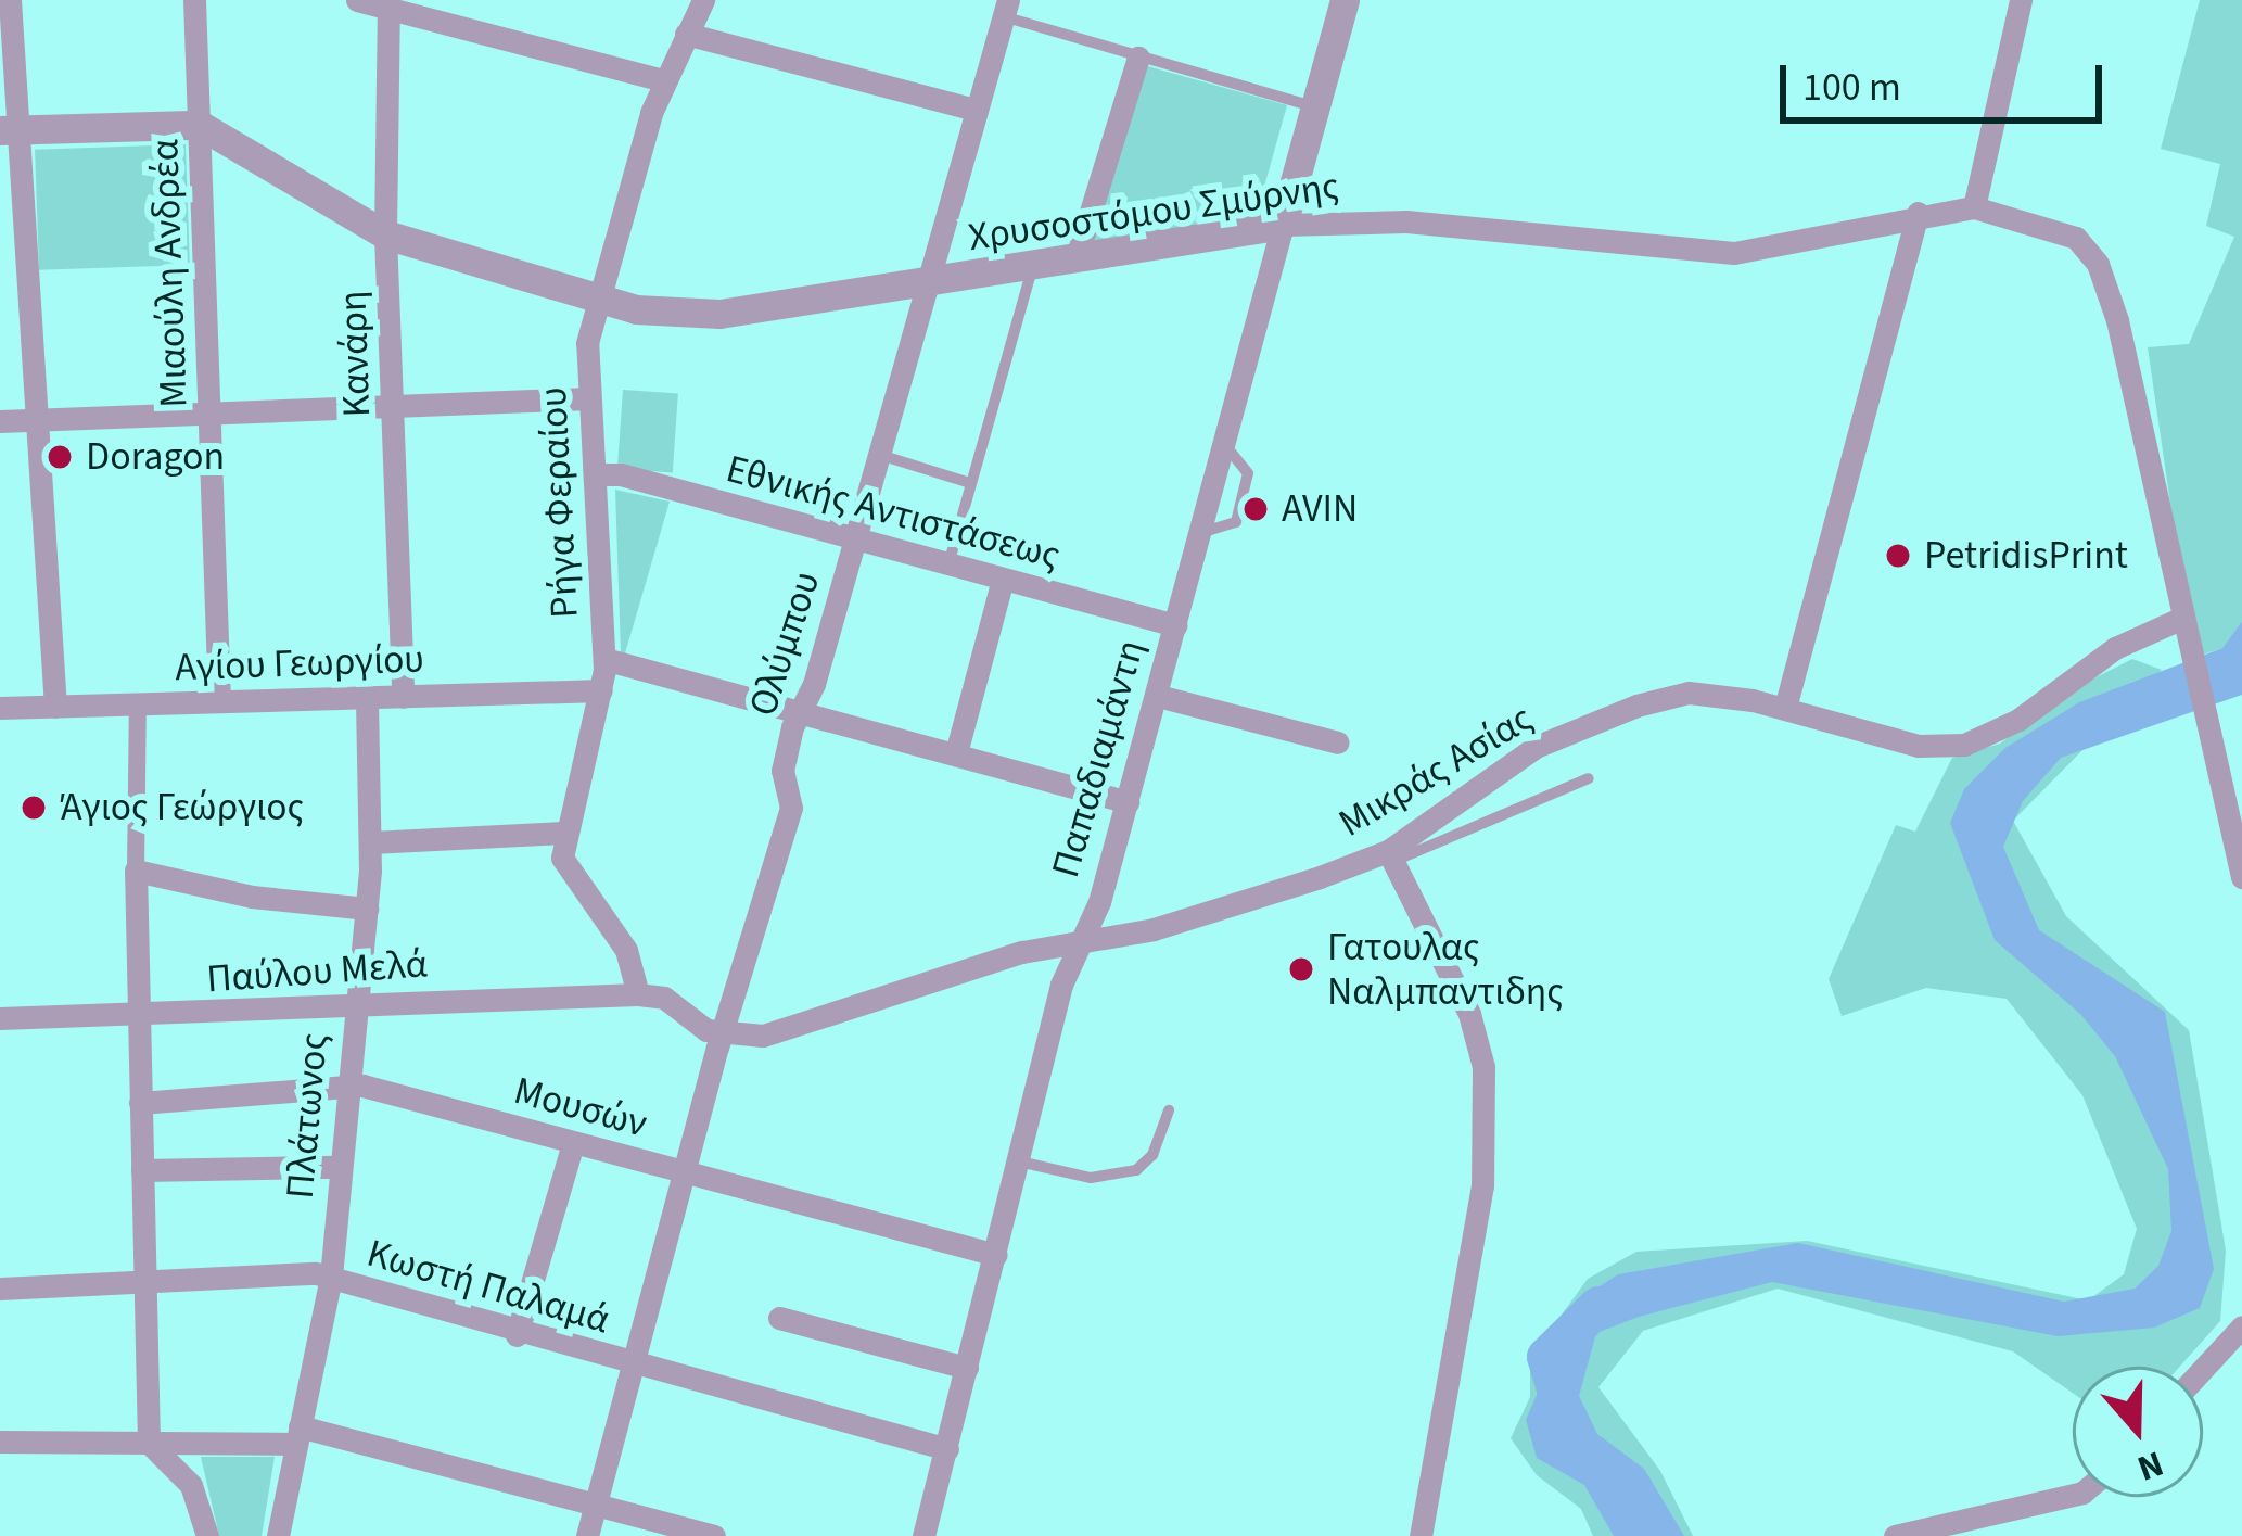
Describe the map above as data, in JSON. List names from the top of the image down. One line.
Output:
{"streets":{"street":["Χρυσοστόμου Σμύρνης","Μιαούλη Ανδρέα","Κανάρη","Ρήγα Φεραίου","Εθνικής Αντιστάσεως","Ολύμπου","Αγίου Γεωργίου","Παπαδιαμάντη","Μικράς Ασίας","Παύλου Μελά","Μουσών","Πλάτωνος","Κωστή Παλαμά"]},"crossings":[["Χρυσοστόμου Σμύρνης","Μιαούλη Ανδρέα"],["Χρυσοστόμου Σμύρνης","Κανάρη"],["Χρυσοστόμου Σμύρνης","Ρήγα Φεραίου"],["Χρυσοστόμου Σμύρνης","Ολύμπου"],["Χρυσοστόμου Σμύρνης","Παπαδιαμάντη"],["Χρυσοστόμου Σμύρνης","Μικράς Ασίας"],["Μιαούλη Ανδρέα","Αγίου Γεωργίου"],["Κανάρη","Αγίου Γεωργίου"],["Ρήγα Φεραίου","Εθνικής Αντιστάσεως"],["Ρήγα Φεραίου","Αγίου Γεωργίου"],["Εθνικής Αντιστάσεως","Ολύμπου"],["Εθνικής Αντιστάσεως","Παπαδιαμάντη"],["Ολύμπου","Μικράς Ασίας"],["Ολύμπου","Μουσών"],["Ολύμπου","Κωστή Παλαμά"],["Αγίου Γεωργίου","Πλάτωνος"],["Παπαδιαμάντη","Μικράς Ασίας"],["Παπαδιαμάντη","Μουσών"],["Παπαδιαμάντη","Κωστή Παλαμά"],["Παύλου Μελά","Πλάτωνος"],["Μουσών","Πλάτωνος"],["Πλάτωνος","Κωστή Παλαμά"]],"places":["Doragon","AVIN","PetridisPrint","Άγιος Γεώργιος","Γατουλας Ναλμπαντιδης"],"scale_bar":"100 m","north":"bottom"}
